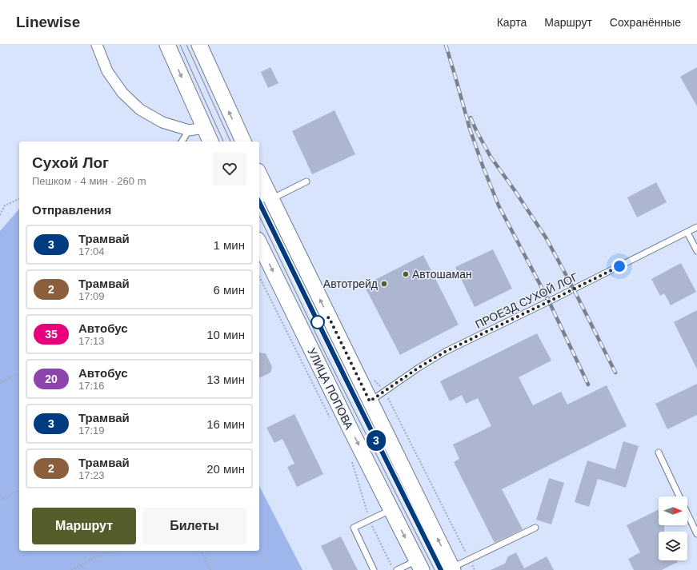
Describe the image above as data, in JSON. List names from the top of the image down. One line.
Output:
{"streets":{"main road":["УЛИЦА ПОПОВА"],"lane":["ПРОЕЗД СУХОЙ ЛОГ"]},"places":["Автошаман","Автотрейд"],"lines":["tram line 3"],"north":"right","page":{"header":"Linewise","nav":["Карта","Маршрут","Сохранённые"],"on_map":"3","heading":[["Сухой Лог","Пешком · 4 мин · 260 m"],"Отправления"],"list":[{"mark":"3","name":"Трамвай","note":"17:04","value":"1 мин"},{"mark":"2","name":"Трамвай","note":"17:09","value":"6 мин"},{"mark":"35","name":"Автобус","note":"17:13","value":"10 мин"},{"mark":"20","name":"Автобус","note":"17:16","value":"13 мин"},{"mark":"3","name":"Трамвай","note":"17:19","value":"16 мин"},{"mark":"2","name":"Трамвай","note":"17:23","value":"20 мин"}],"buttons":["Маршрут","Билеты"]}}
